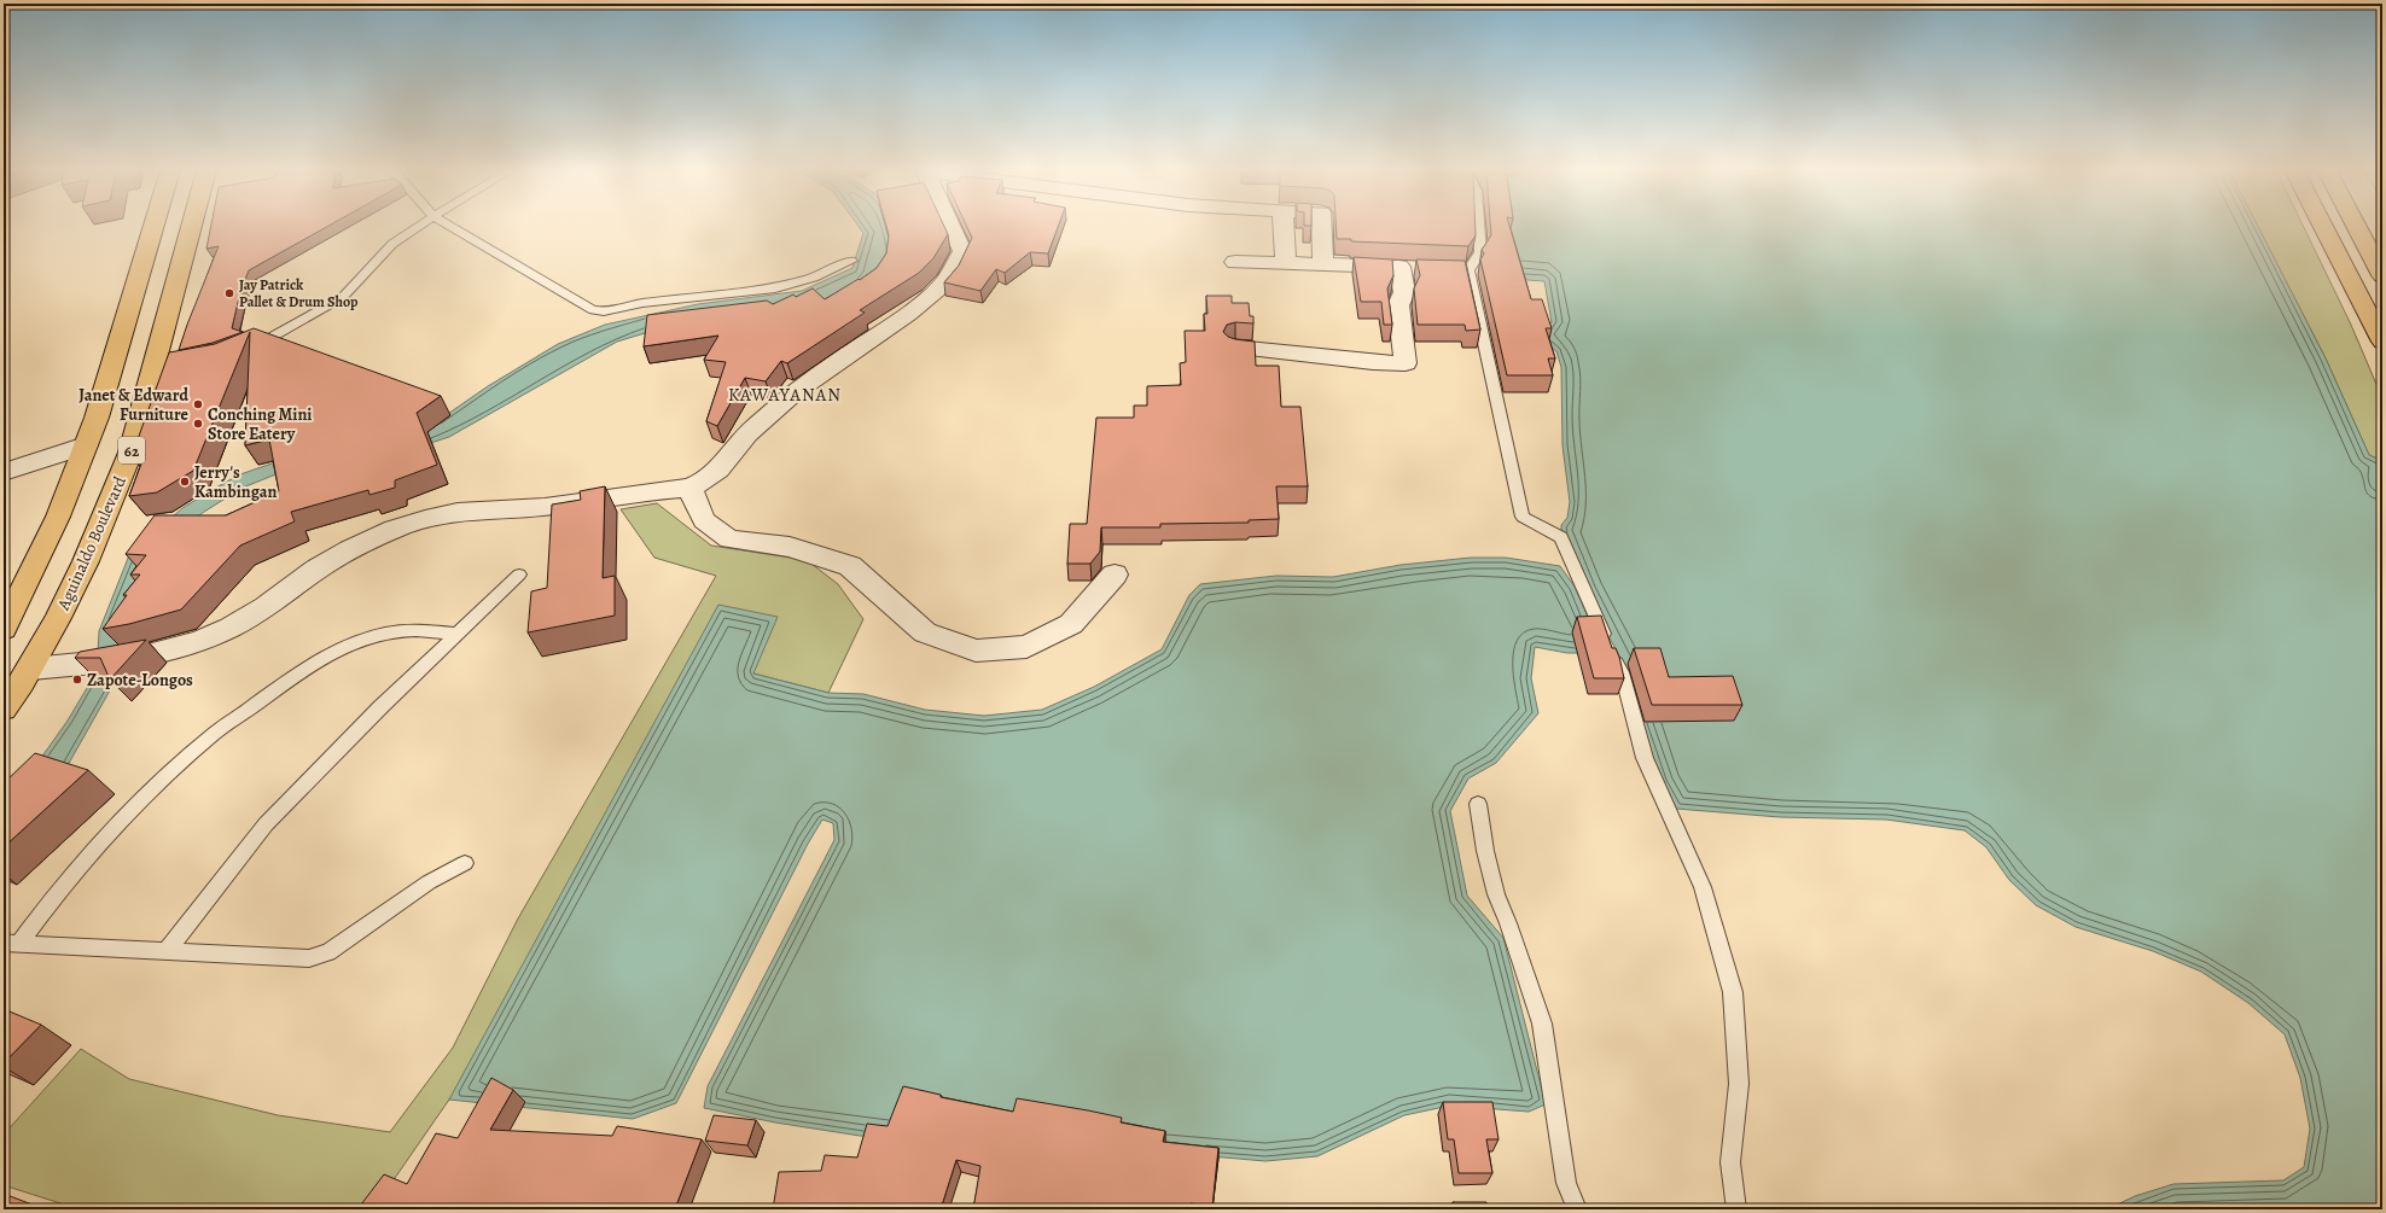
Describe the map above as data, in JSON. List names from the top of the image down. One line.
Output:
{"streets":{"highway":["62","Aguinaldo Boulevard"]},"districts":["KAWAYANAN"],"places":["Jay Patrick Pallet & Drum Shop","Janet & Edward Furniture","Conching Mini Store Eatery","Jerry's Kambingan","Zapote-Longos"]}
